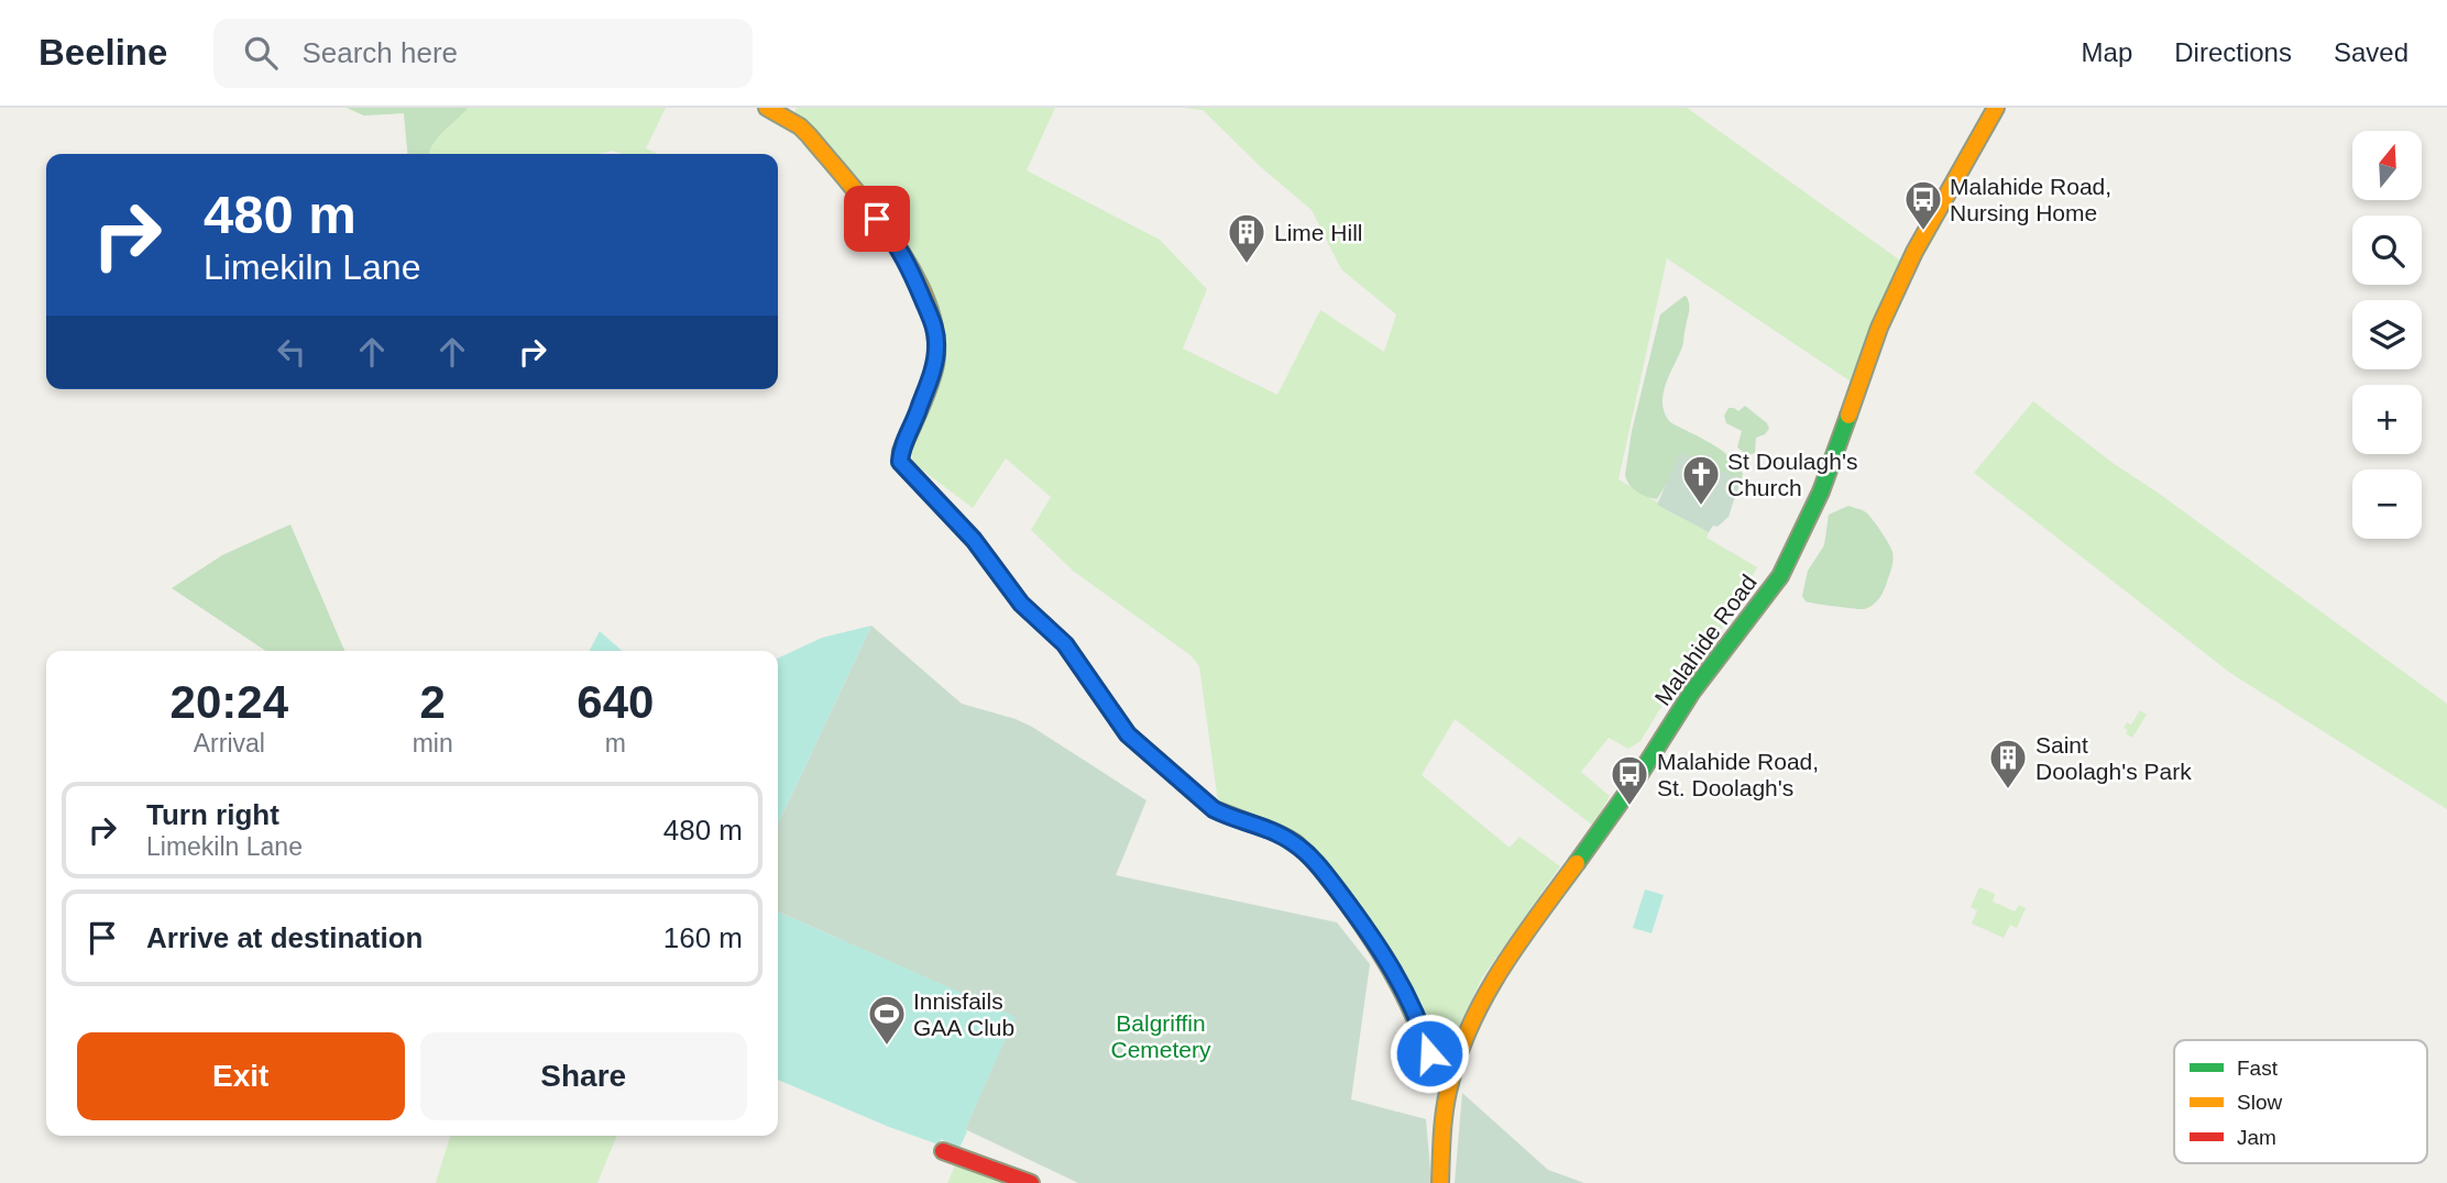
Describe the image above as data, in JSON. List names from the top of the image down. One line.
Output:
{"streets":{"street":["Malahide Road"]},"parks":["Balgriffin Cemetery"],"places":{"bus stop":["Malahide Road, Nursing Home","Malahide Road, St. Doolagh's"],"building":["Lime Hill","Saint Doolagh's Park"],"church":["St Doulagh's Church"],"sports":["Innisfails GAA Club"]},"legend":["Fast","Slow","Jam"],"north":"top","page":{"header":"Beeline","search":"Search here","nav":["Map","Directions","Saved"],"map_buttons":["+","−"],"turn":["480 m","Limekiln Lane"],"eta":["20:24","Arrival","2","min","640","m"],"list":[{"name":"Turn right","note":"Limekiln Lane","value":"480 m"},{"name":"Arrive at destination","value":"160 m"}],"buttons":["Exit","Share"]}}
